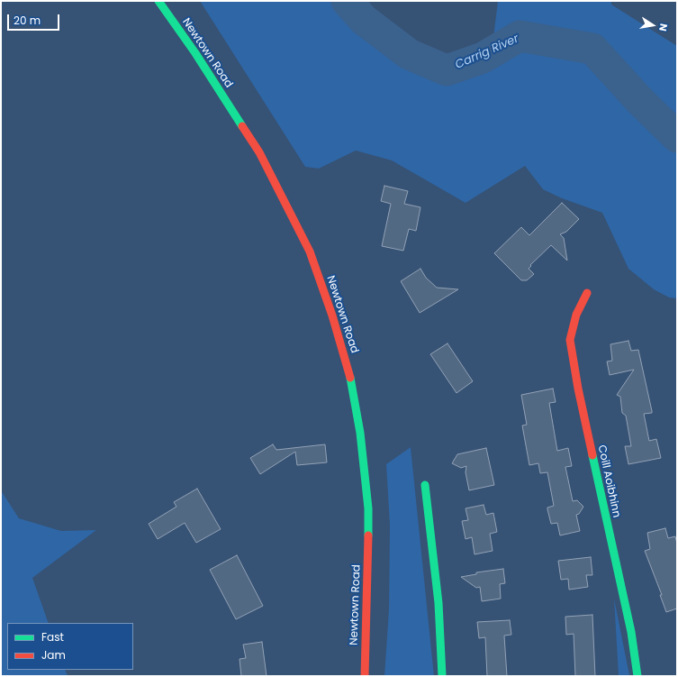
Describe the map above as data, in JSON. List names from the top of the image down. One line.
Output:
{"streets":{"main road":["Newtown Road","Coill Aoibhinn"]},"water":["Carrig River"],"legend":["Fast","Jam"],"scale_bar":"20 m","north":"right"}
